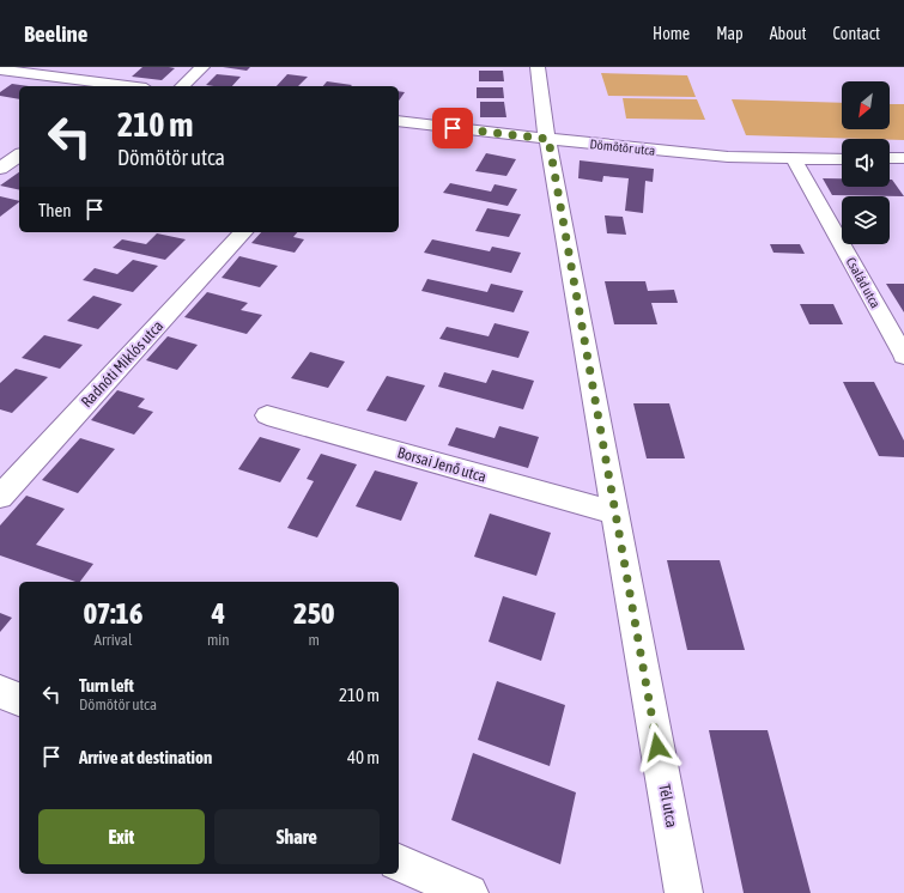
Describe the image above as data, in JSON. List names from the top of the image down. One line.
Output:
{"streets":{"street":["Dömötör utca","Család utca","Radnóti Miklós utca","Borsai Jenő utca","Tél utca"]},"crossings":[["Dömötör utca","Család utca"],["Dömötör utca","Tél utca"],["Borsai Jenő utca","Tél utca"]],"north":"bottom left","page":{"header":"Beeline","nav":["Home","Map","About","Contact"],"turn":["210 m","Dömötör utca"],"then":"Then","eta":["07:16","Arrival","4","min","250","m"],"list":[{"name":"Turn left","note":"Dömötör utca","value":"210 m"},{"name":"Arrive at destination","value":"40 m"}],"buttons":["Exit","Share"]}}
